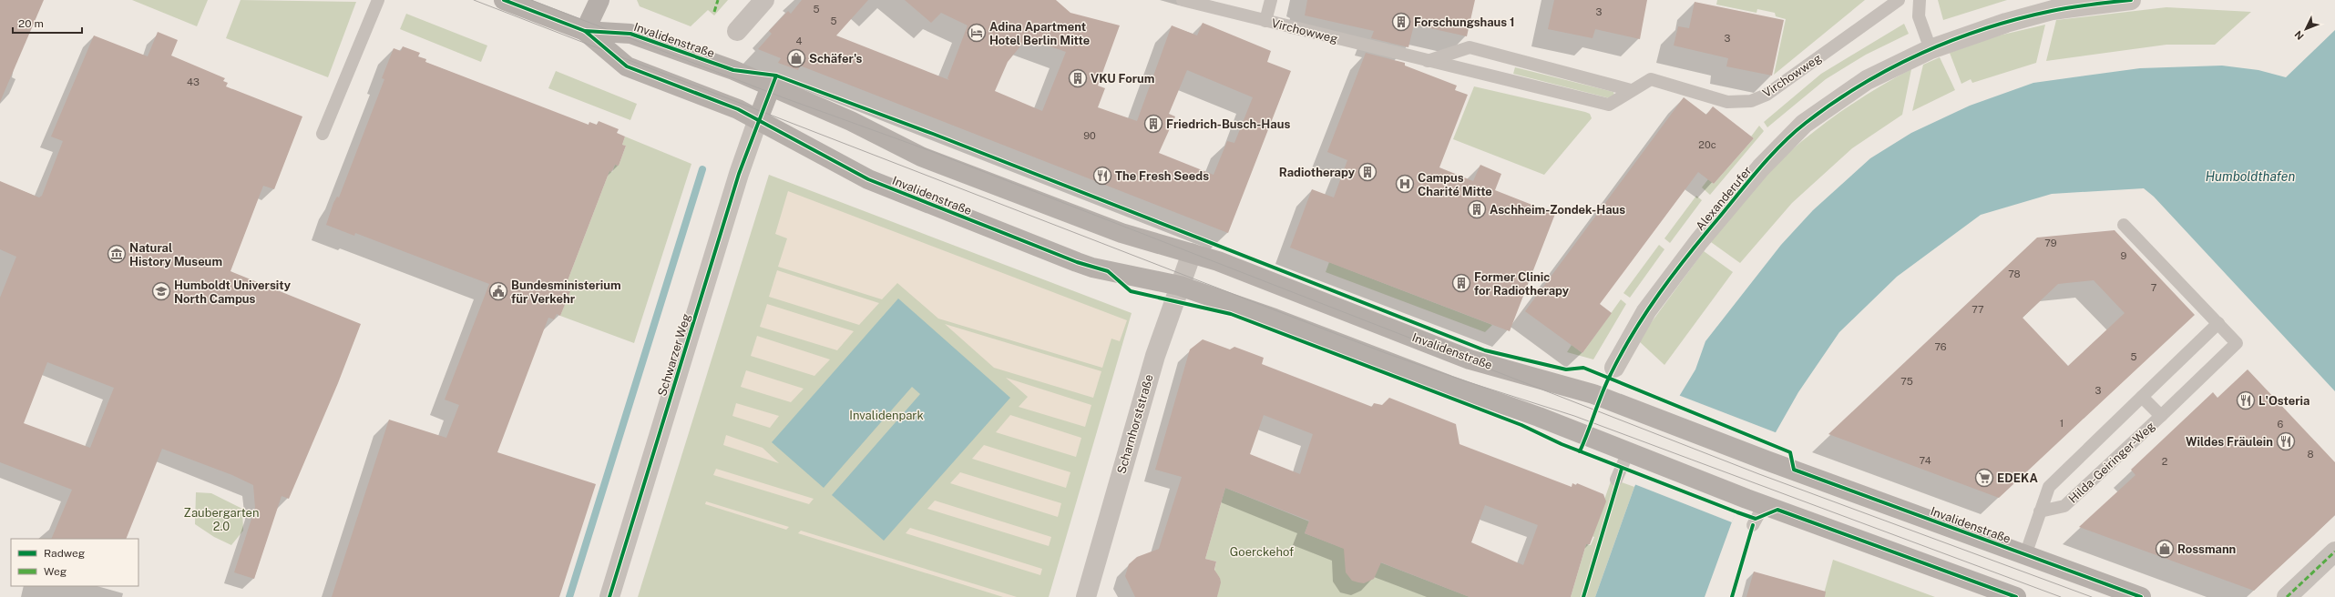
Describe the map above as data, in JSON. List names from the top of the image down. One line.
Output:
{"streets":{"main road":["Invalidenstraße"],"street":["Alexanderufer","Schwarzer Weg","Scharnhorststraße"],"lane":["Virchowweg","Hilda-Geiringer-Weg"]},"crossings":[["Invalidenstraße","Schwarzer Weg"],["Invalidenstraße","Scharnhorststraße"]],"water":["Humboldthafen"],"parks":["Invalidenpark","Zaubergarten 2.0","Goerckehof"],"places":{"building":["Forschungshaus 1","VKU Forum","Friedrich-Busch-Haus","Radiotherapy","Aschheim-Zondek-Haus","Former Clinic for Radiotherapy"],"hotel":["Adina Apartment Hotel Berlin Mitte"],"shop":["Schäfer's","Rossmann"],"restaurant":["The Fresh Seeds","L'Osteria","Wildes Fräulein"],"hospital":["Campus Charité Mitte"],"museum":["Natural History Museum"],"school or university":["Humboldt University North Campus"],"public building":["Bundesministerium für Verkehr"],"supermarket":["EDEKA"]},"house_numbers":["5","3","5","3","4","43","90","20c","79","9","78","7","77","76","5","75","3","1","6","8","74","2"],"legend":["Radweg","Weg"],"scale_bar":"20 m","north":"bottom left"}
